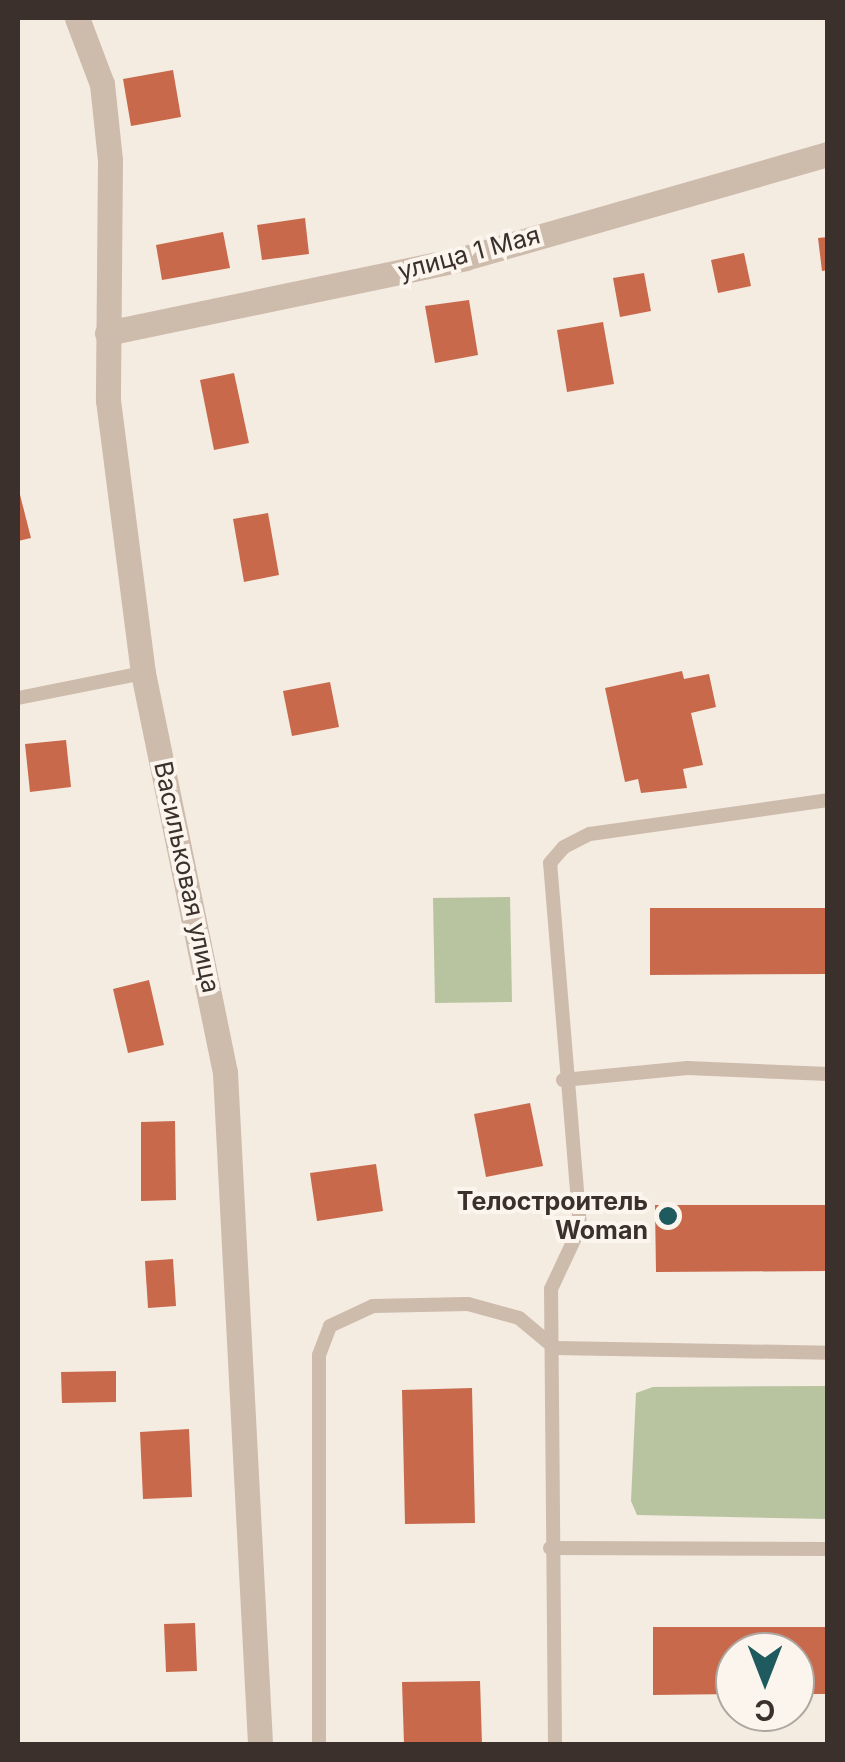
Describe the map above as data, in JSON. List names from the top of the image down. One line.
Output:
{"streets":{"street":["улица 1 Мая","Васильковая улица"]},"crossings":[["улица 1 Мая","Васильковая улица"]],"places":["Телостроитель Woman"],"north":"bottom"}
